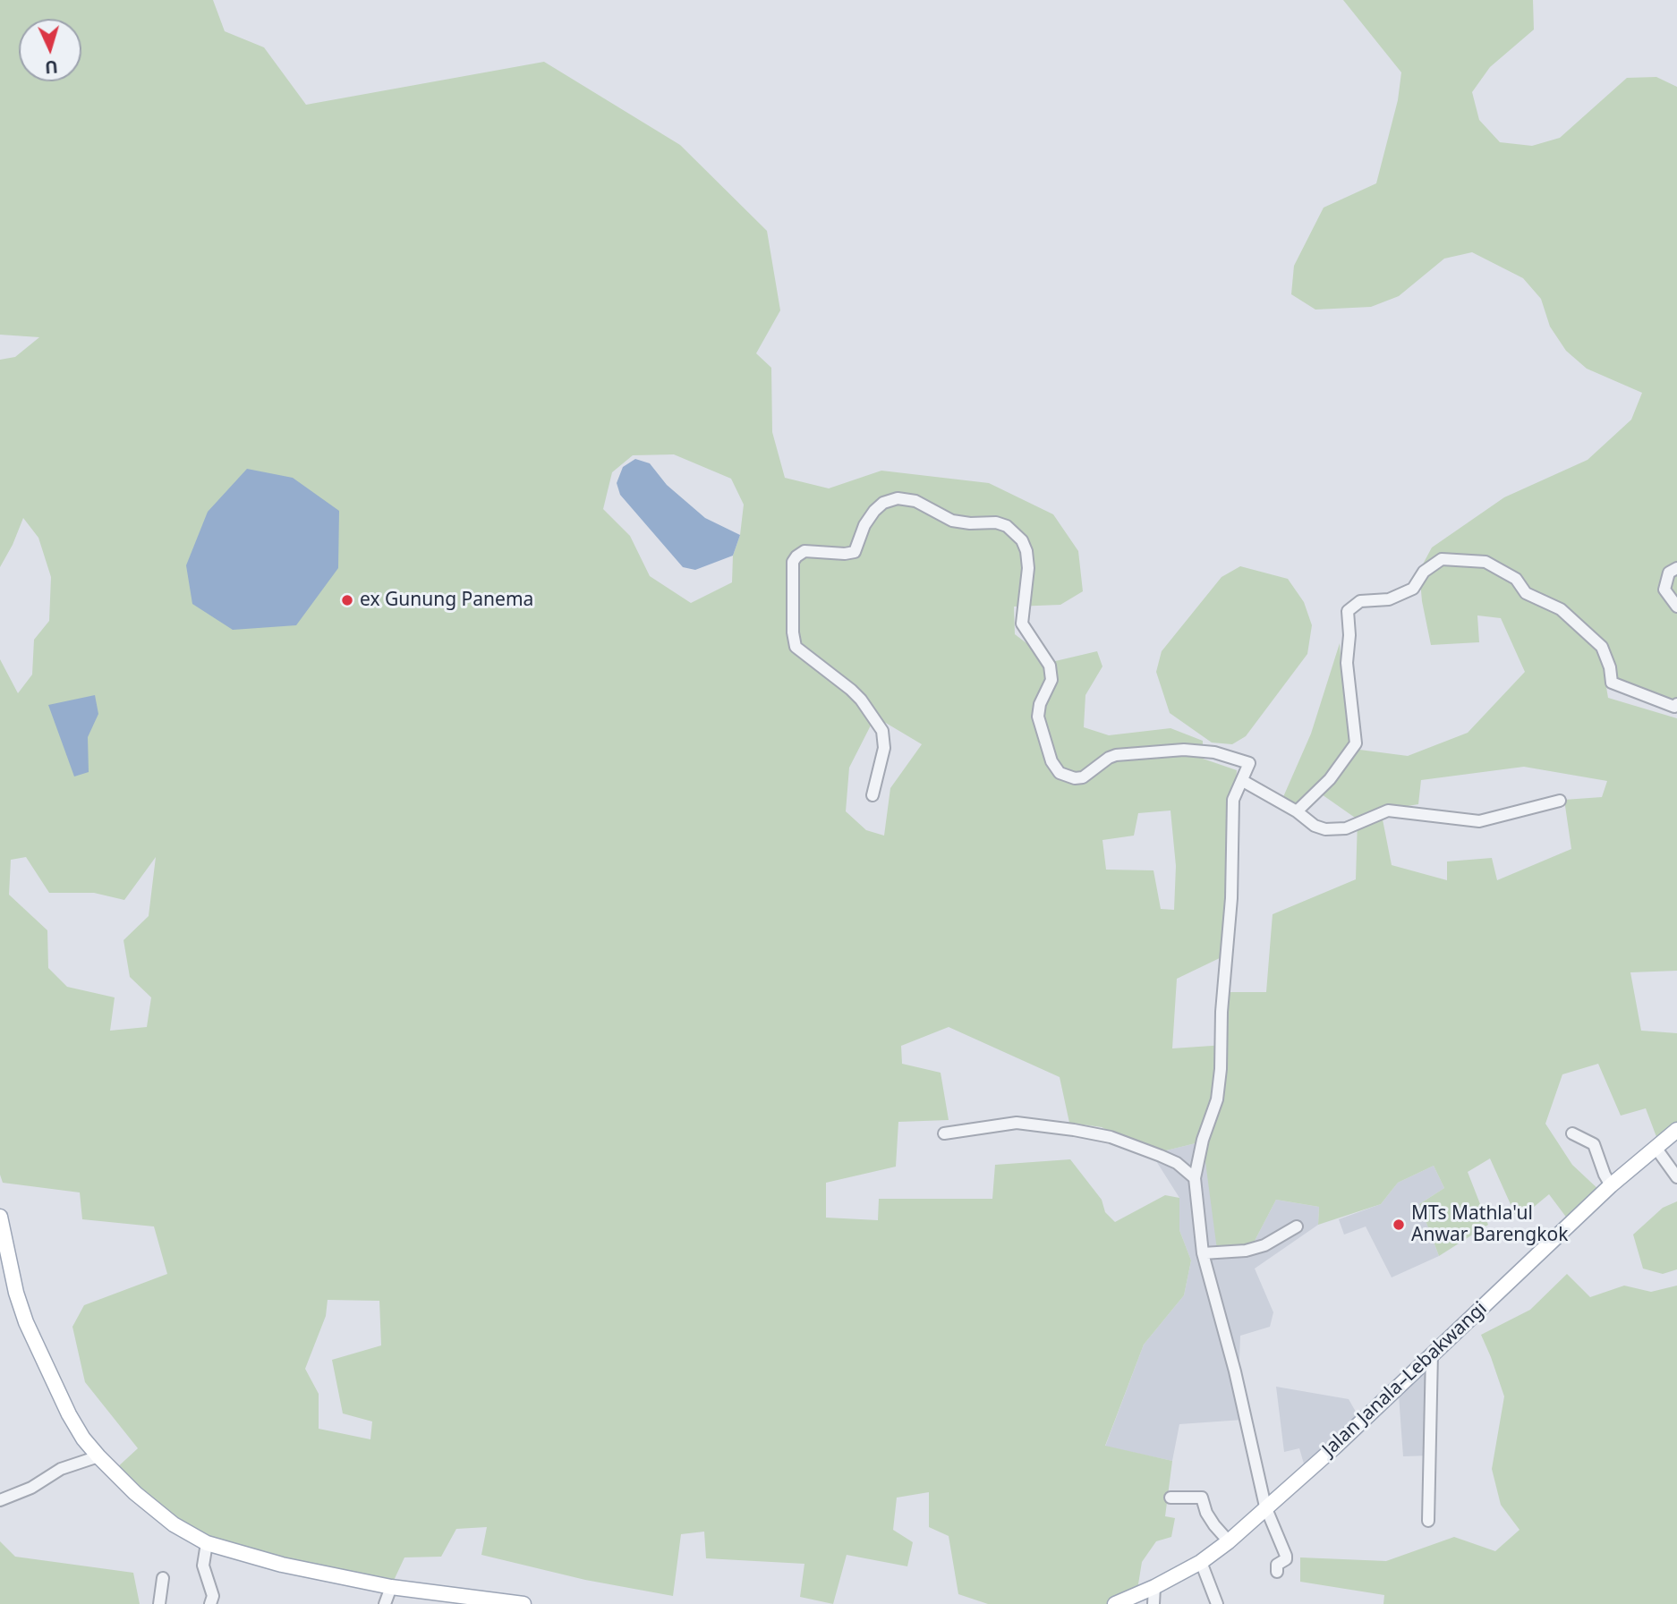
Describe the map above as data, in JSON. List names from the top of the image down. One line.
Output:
{"streets":{"main road":["Jalan Janala–Lebakwangi"]},"places":["ex Gunung Panema","MTs Mathla'ul Anwar Barengkok"],"north":"bottom"}
